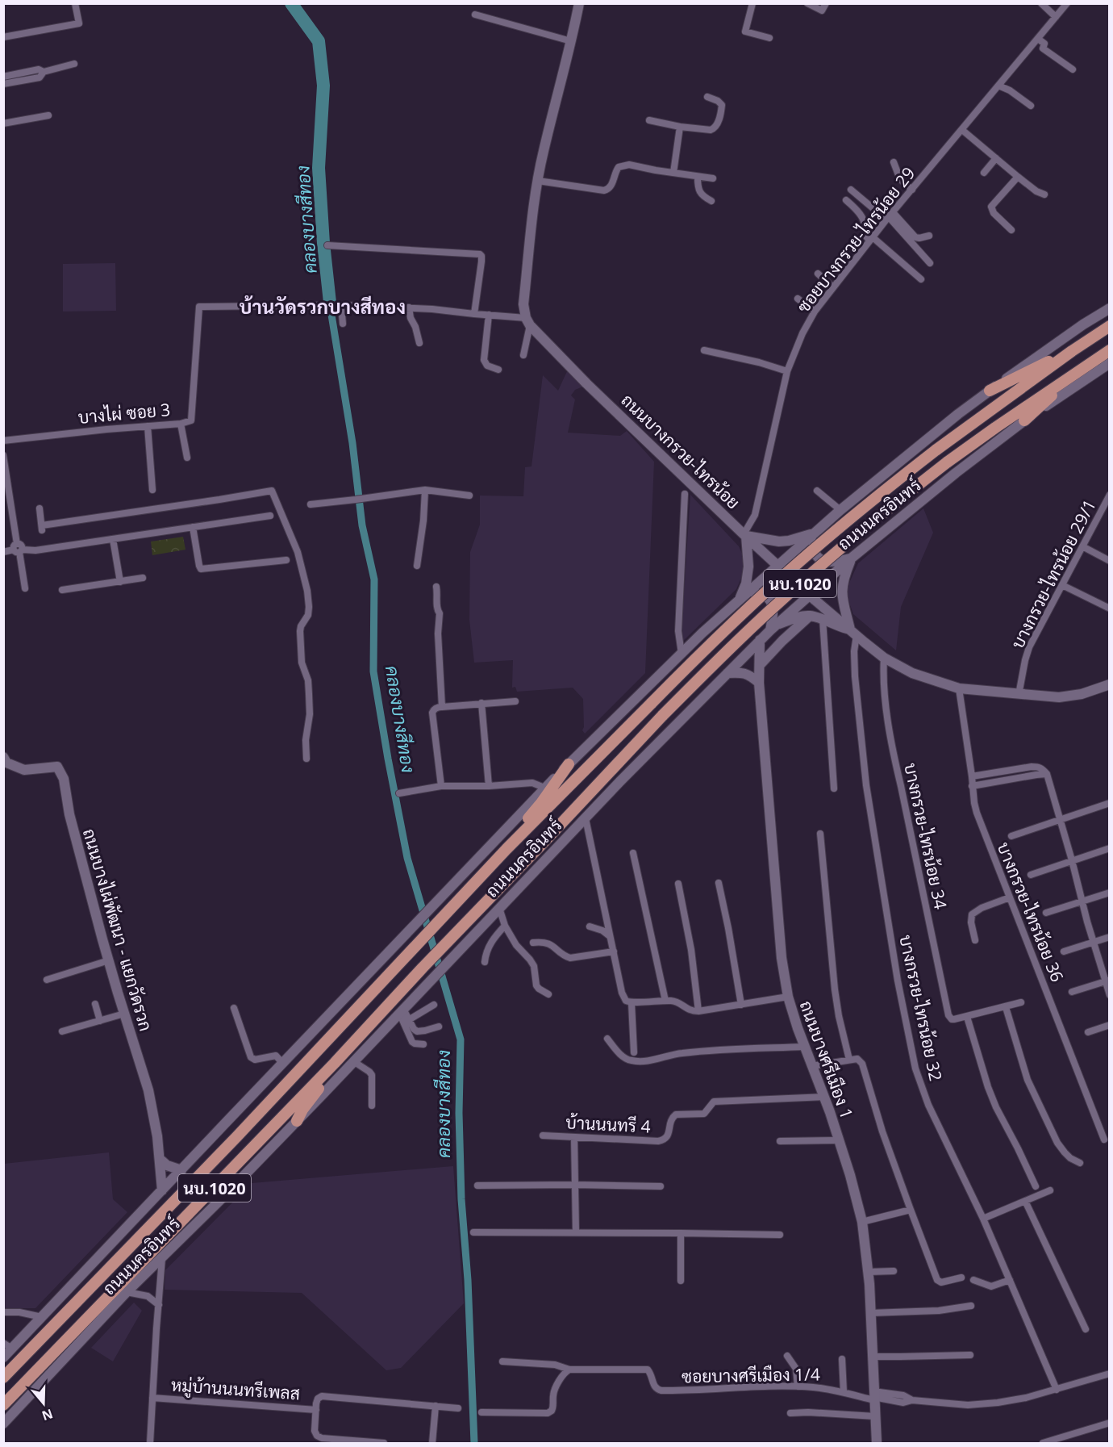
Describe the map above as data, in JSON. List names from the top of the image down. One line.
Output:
{"streets":{"main road":["ถนนบางกรวย-ไทรน้อย","ถนนนครอินทร์","นบ.1020","ถนนบางไผ่พัฒนา - แยกวัดรวก","ถนนบางศรีเมือง 1"],"street":["ซอยบางกรวย-ไทรน้อย 29","บางไผ่ ซอย 3","บางกรวย-ไทรน้อย 29/1","บางกรวย-ไทรน้อย 34","บางกรวย-ไทรน้อย 36","บางกรวย-ไทรน้อย 32","บ้านนนทรี 4","ซอยบางศรีเมือง 1/4","หมู่บ้านนนทรีเพลส"]},"crossings":[["ซอยบางกรวย-ไทรน้อย 29","ถนนบางกรวย-ไทรน้อย"],["ถนนบางกรวย-ไทรน้อย","ถนนนครอินทร์"],["ถนนบางกรวย-ไทรน้อย","บางกรวย-ไทรน้อย 29/1"],["ถนนบางกรวย-ไทรน้อย","บางกรวย-ไทรน้อย 34"],["ถนนบางกรวย-ไทรน้อย","บางกรวย-ไทรน้อย 36"],["ถนนบางกรวย-ไทรน้อย","บางกรวย-ไทรน้อย 32"],["ถนนนครอินทร์","ถนนบางไผ่พัฒนา - แยกวัดรวก"],["ถนนนครอินทร์","ถนนบางศรีเมือง 1"],["บางกรวย-ไทรน้อย 32","ซอยบางศรีเมือง 1/4"],["ถนนบางศรีเมือง 1","บ้านนนทรี 4"],["ถนนบางศรีเมือง 1","ซอยบางศรีเมือง 1/4"]],"districts":["บ้านวัดรวกบางสีทอง"],"water":["คลองบางสีทอง"],"north":"bottom"}
